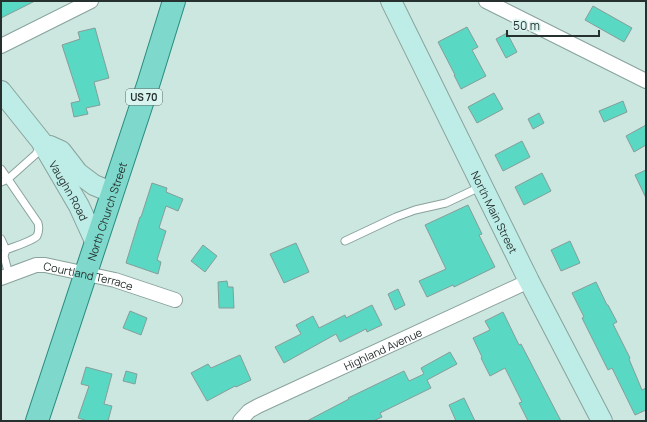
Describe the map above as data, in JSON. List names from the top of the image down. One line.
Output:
{"streets":{"main road":["US 70","North Church Street"],"street":["Vaughn Road","North Main Street","Courtland Terrace","Highland Avenue"]},"crossings":[["Vaughn Road","North Church Street"],["North Church Street","Courtland Terrace"],["North Main Street","Highland Avenue"]],"scale_bar":"50 m"}
